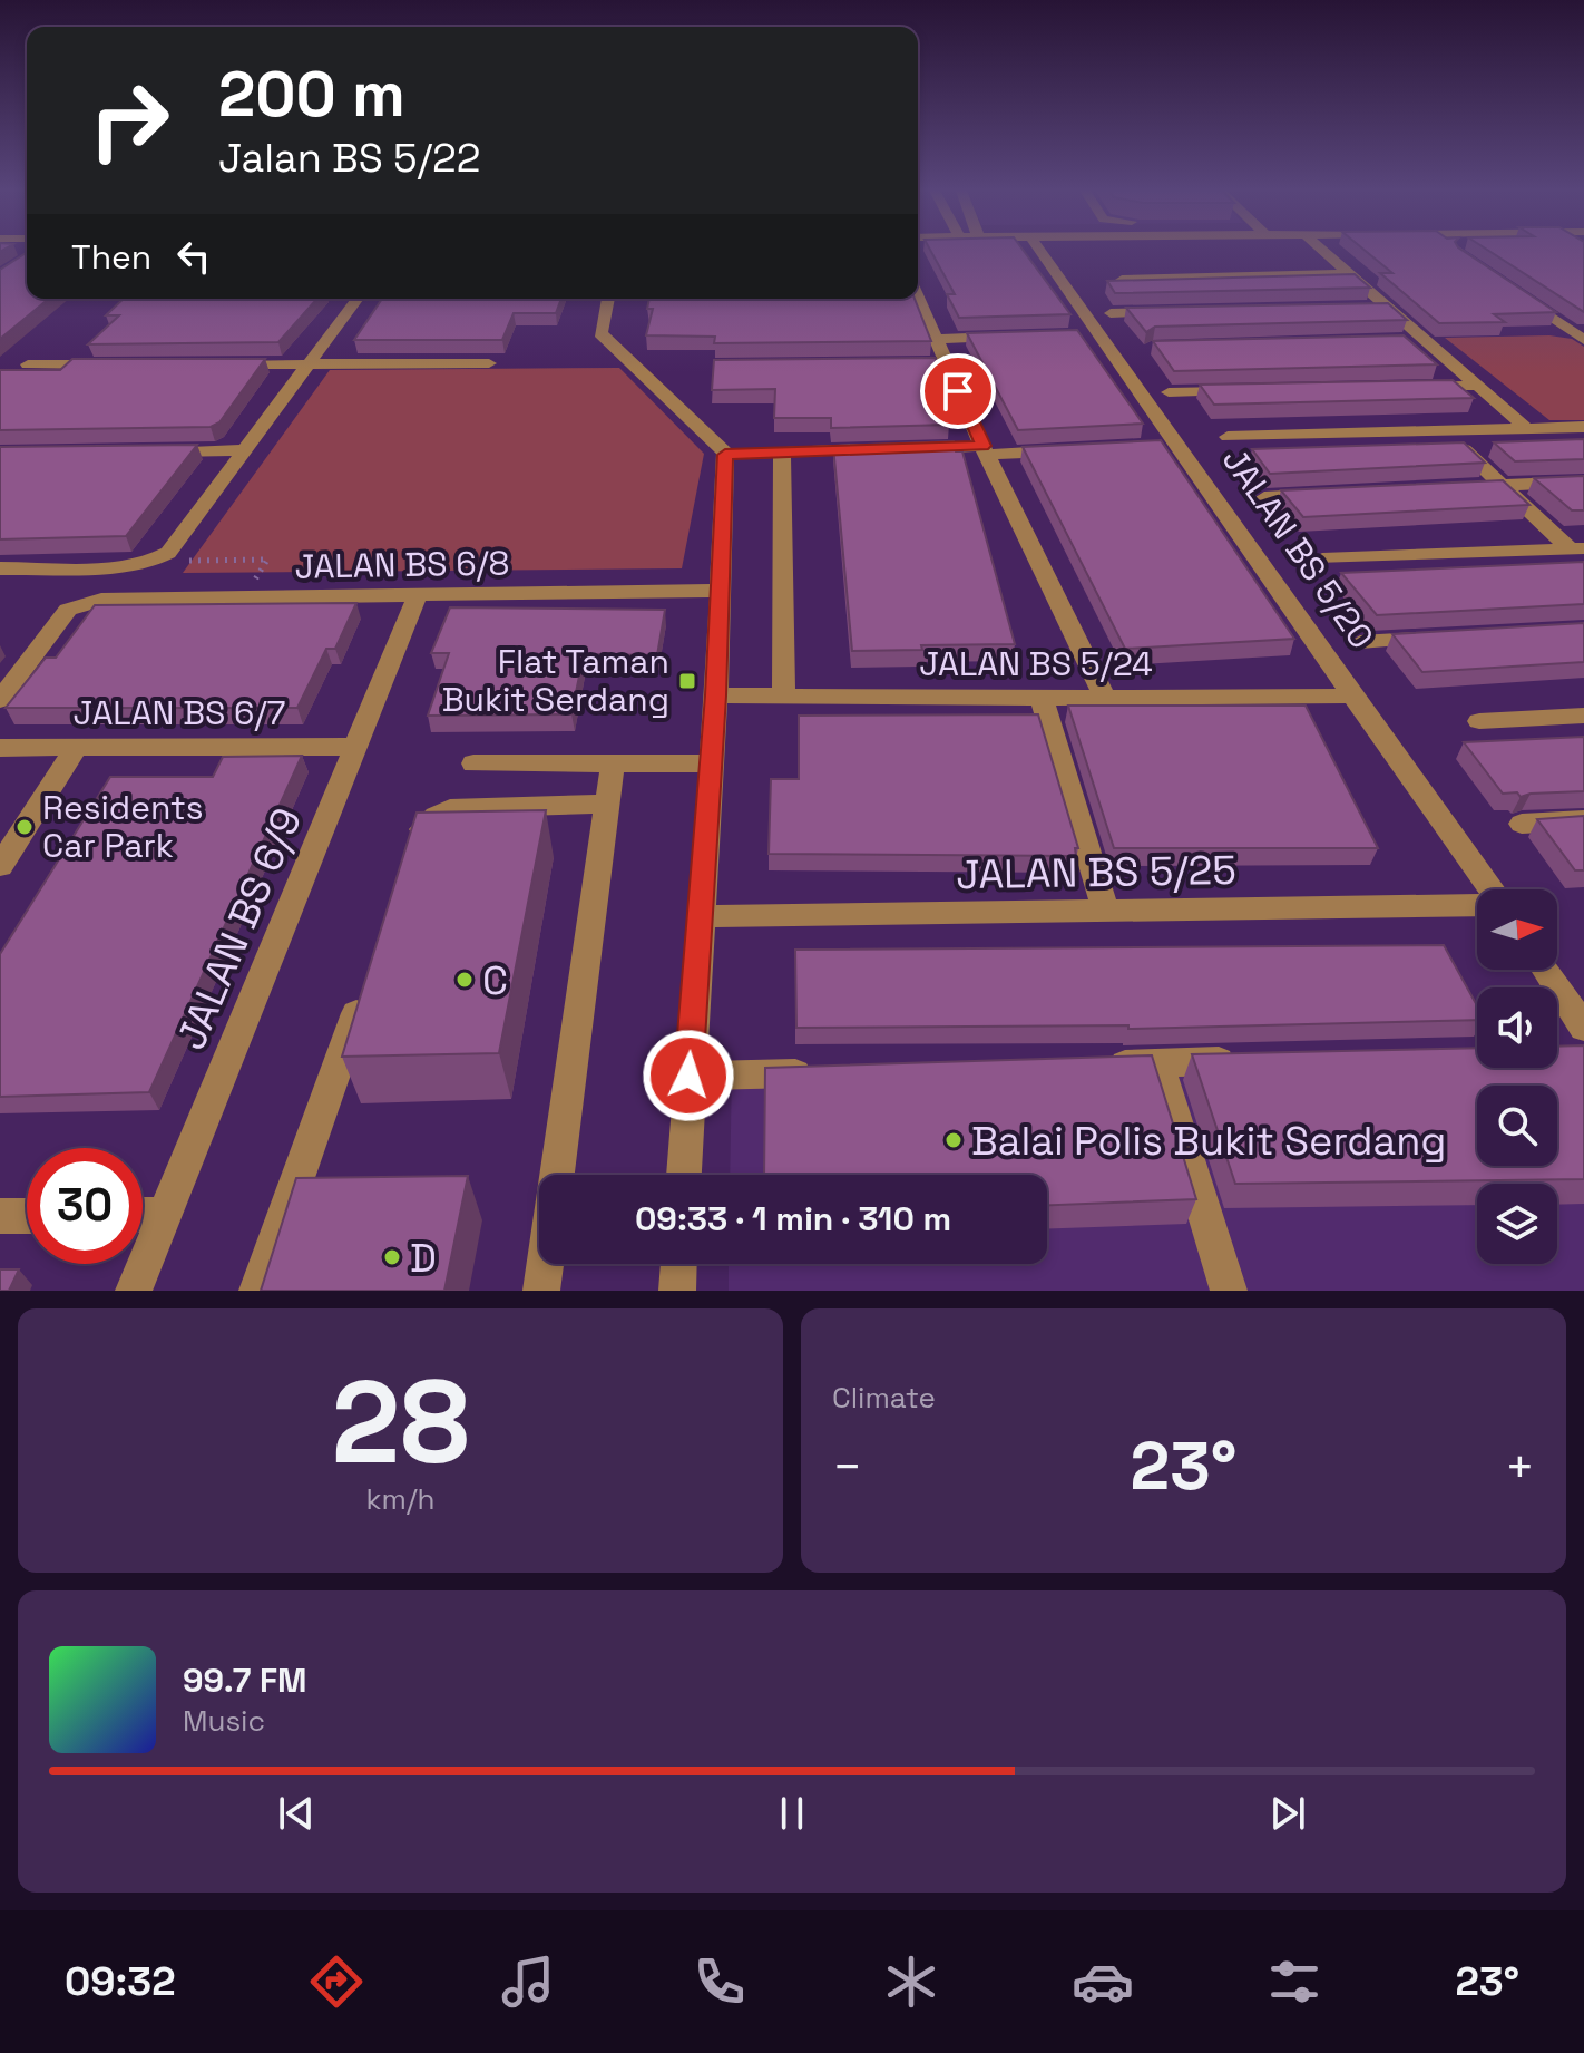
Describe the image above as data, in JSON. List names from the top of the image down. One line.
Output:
{"streets":{"street":["JALAN BS 5/20","JALAN BS 6/8","JALAN BS 5/24","JALAN BS 6/7","JALAN BS 5/25","JALAN BS 6/9"]},"crossings":[["JALAN BS 5/20","JALAN BS 5/24"],["JALAN BS 6/8","JALAN BS 6/9"],["JALAN BS 6/7","JALAN BS 6/9"]],"places":{"transit":["Flat Taman Bukit Serdang"],"other":["Residents Car Park","C","Balai Polis Bukit Serdang","D"]},"north":"right","page":{"turn":["200 m","Jalan BS 5/22"],"then":"Then","limit":"30","trip":"09:33 · 1 min · 310 m","tile":[["28","km/h"],"Climate"],"heat":["−","23°","+"],"song":["99.7 FM","Music"],"tabs":["09:32","23°"]}}
